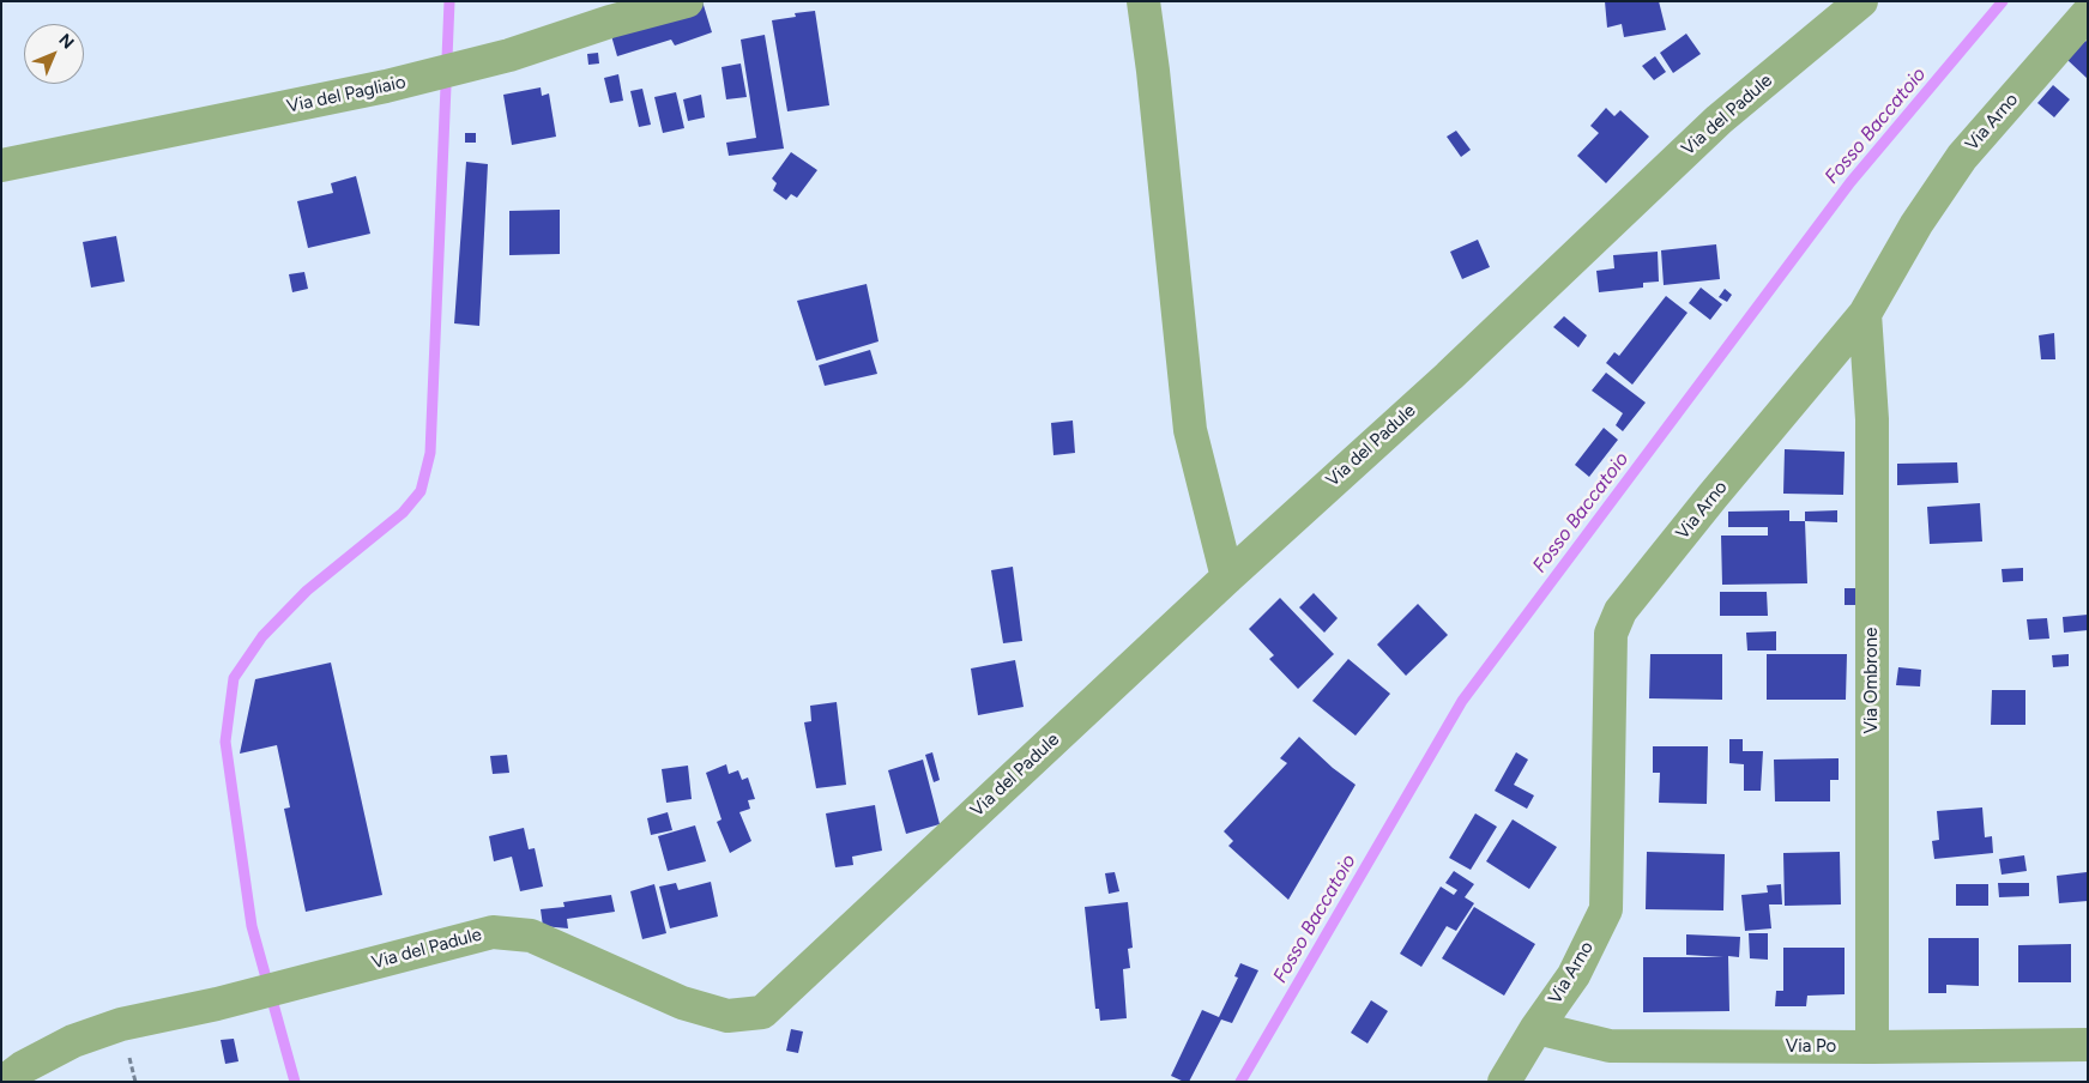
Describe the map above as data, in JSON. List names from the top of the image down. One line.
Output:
{"streets":{"street":["Via del Pagliaio","Via del Padule","Via Arno","Via Ombrone","Via Po"]},"crossings":[["Via Arno","Via Ombrone"],["Via Arno","Via Po"],["Via Ombrone","Via Po"]],"water":["Fosso Baccatoio"],"north":"top right"}
